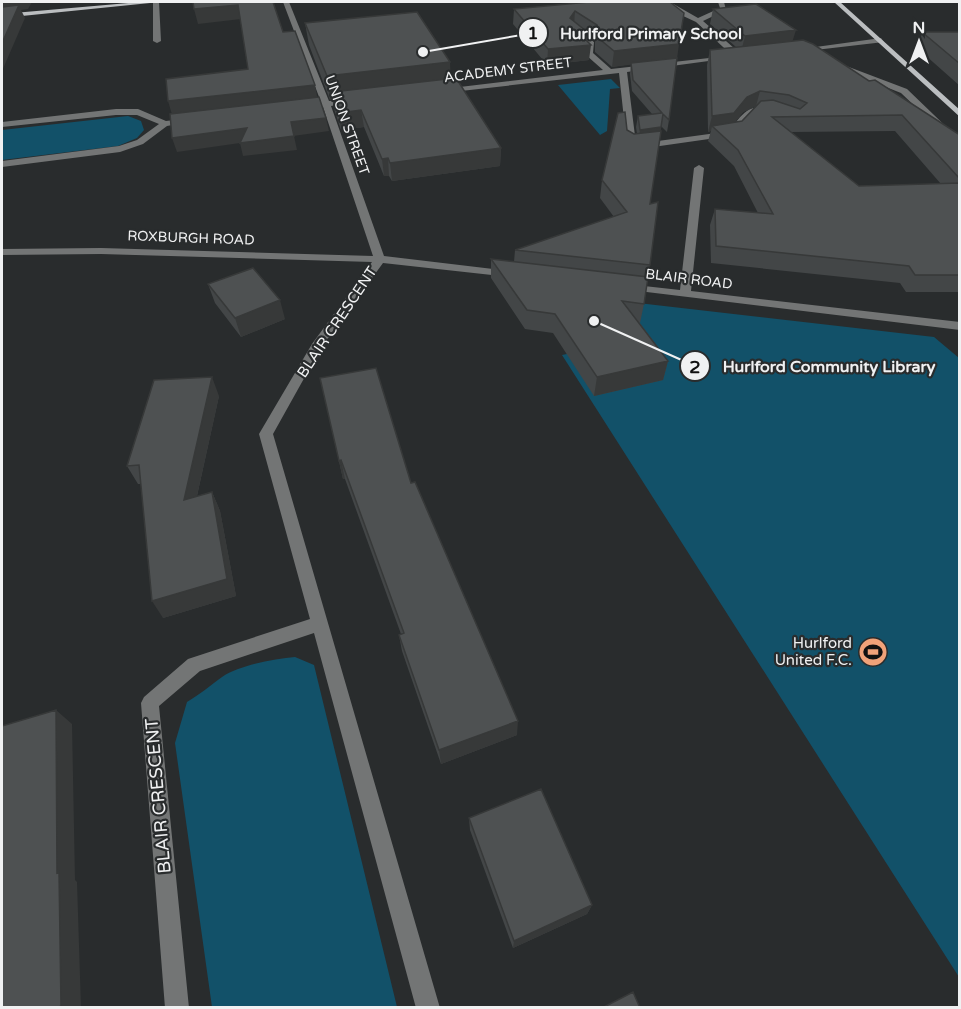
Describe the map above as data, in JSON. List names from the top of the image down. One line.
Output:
{"streets":{"street":["ACADEMY STREET","UNION STREET","ROXBURGH ROAD","BLAIR ROAD","BLAIR CRESCENT"]},"crossings":[["UNION STREET","ROXBURGH ROAD"],["UNION STREET","BLAIR CRESCENT"],["ROXBURGH ROAD","BLAIR CRESCENT"]],"places":{"other":["Hurlford Primary School","Hurlford Community Library"],"sports":["Hurlford United F.C."]},"north":"top"}
